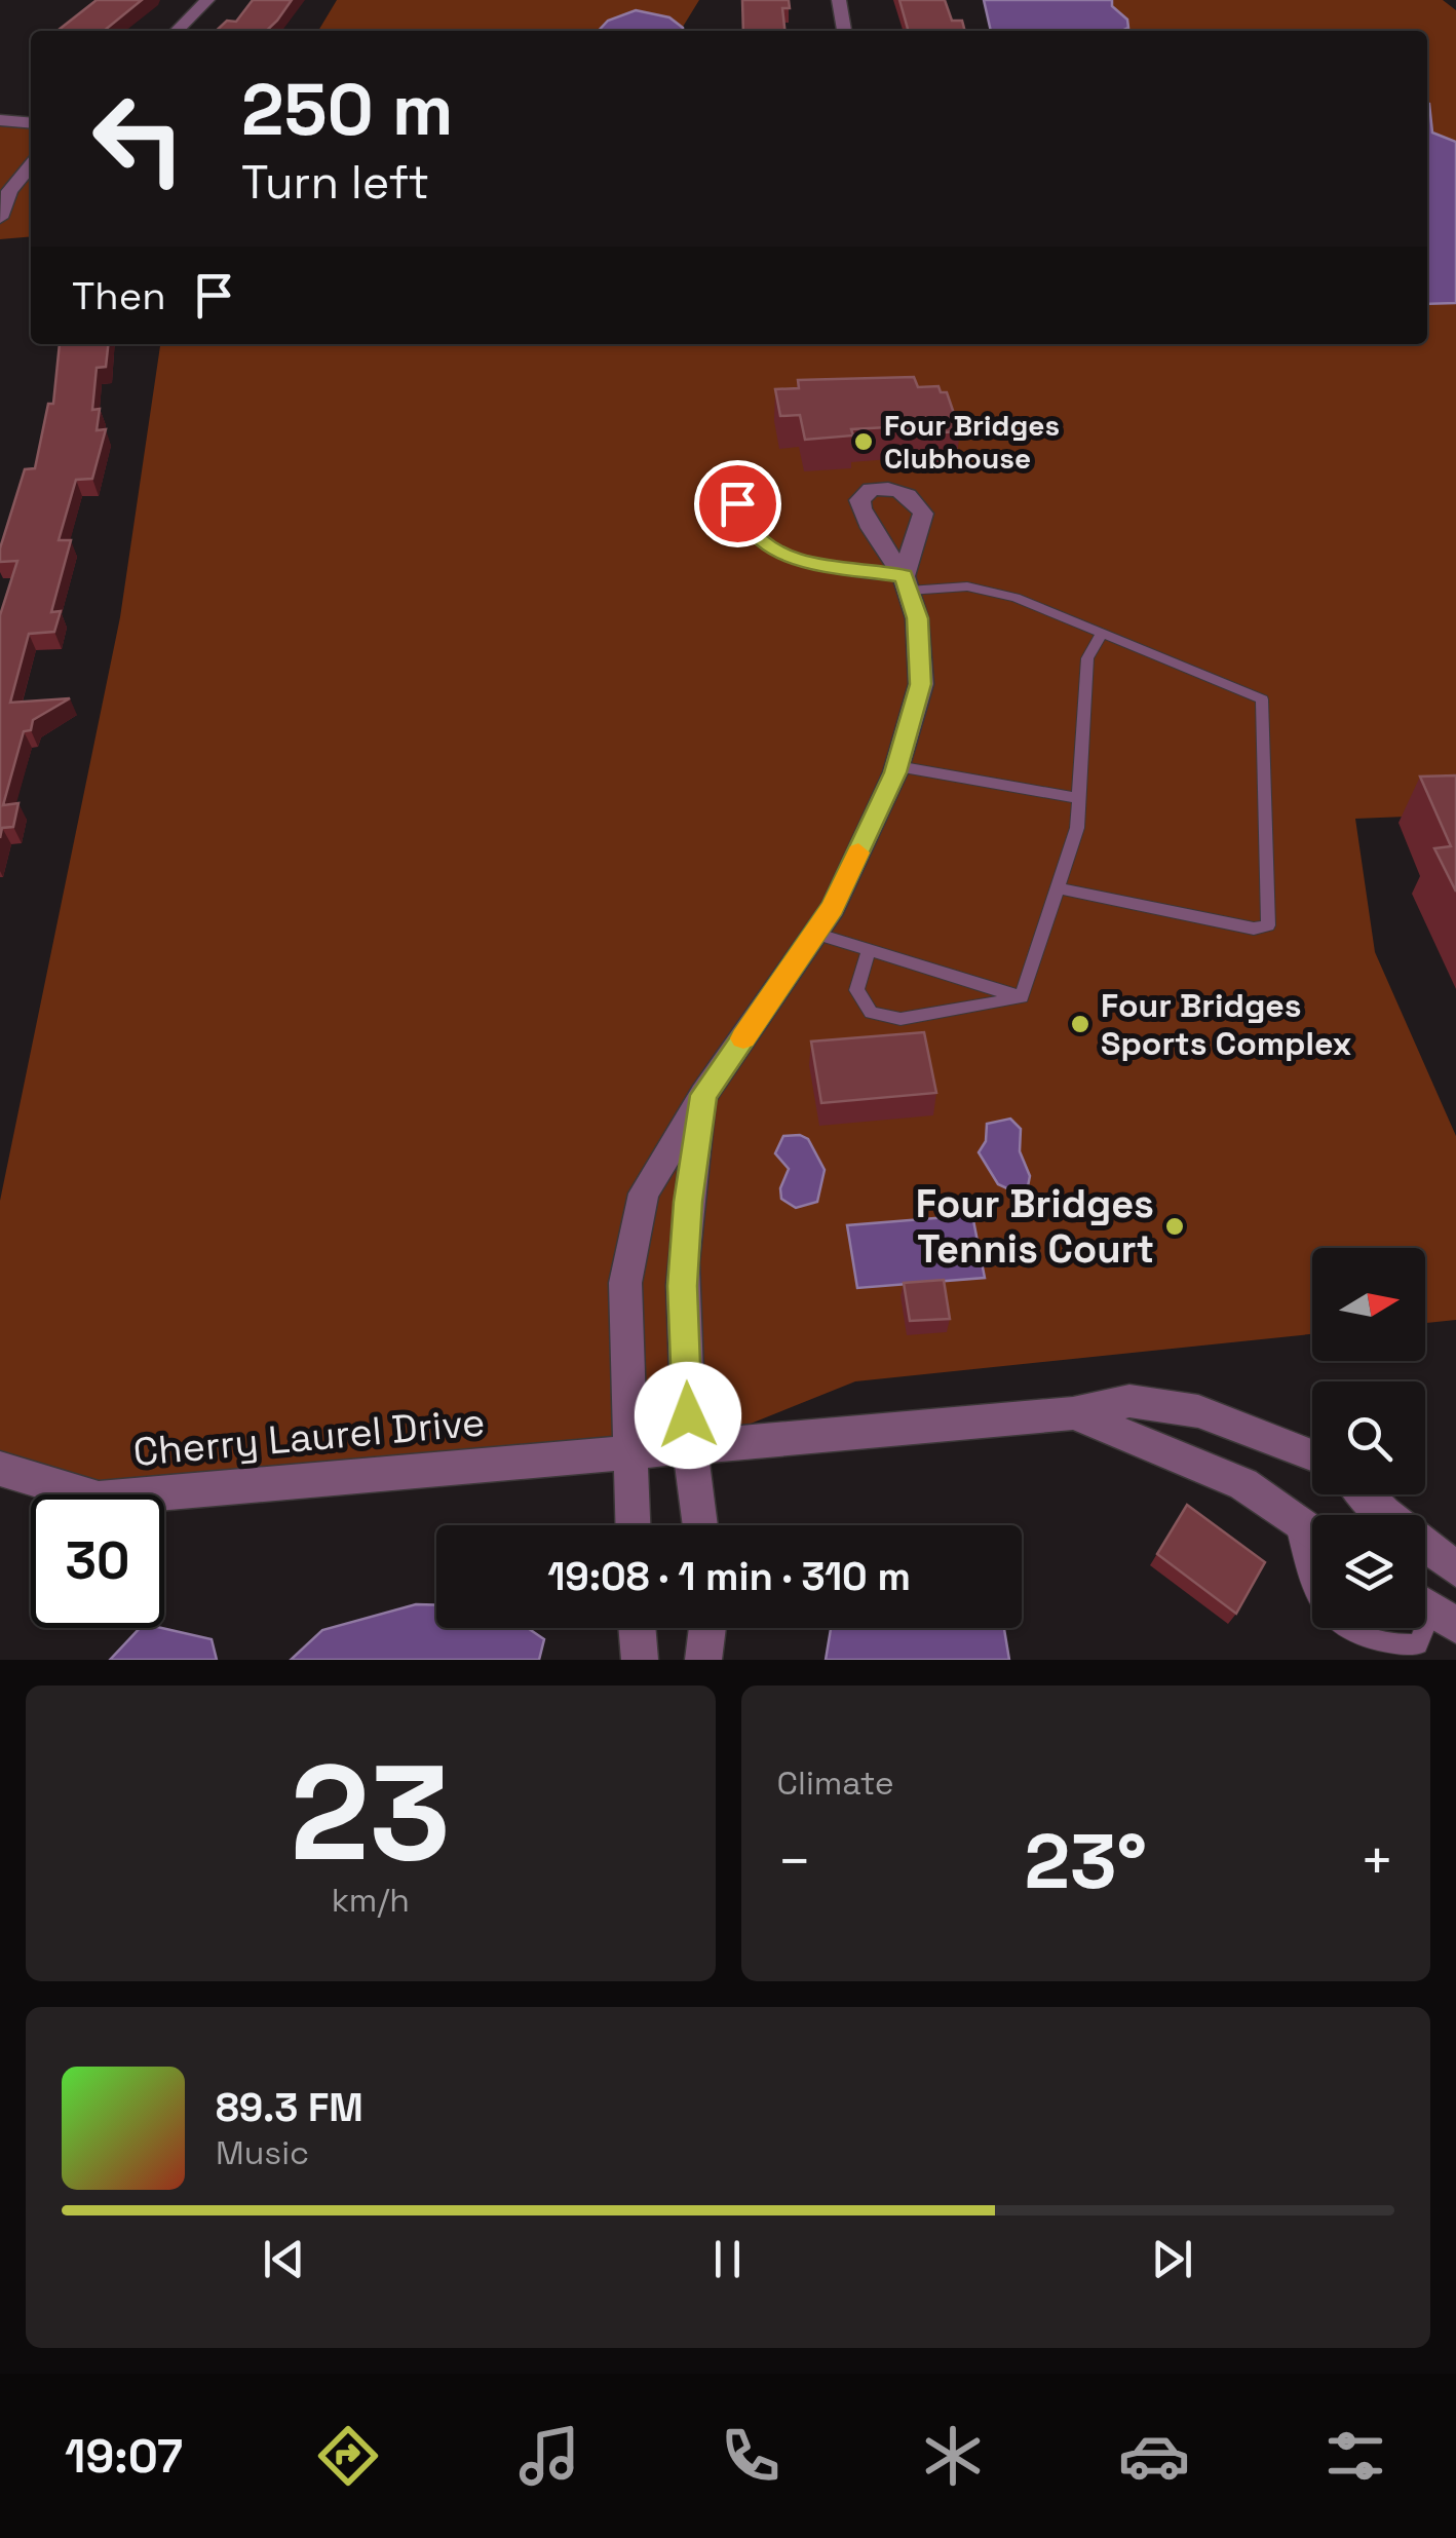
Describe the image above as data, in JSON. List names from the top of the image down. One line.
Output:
{"streets":{"street":["Cherry Laurel Drive"]},"places":["Four Bridges Clubhouse","Four Bridges Sports Complex","Four Bridges Tennis Court"],"north":"right","page":{"turn":["250 m","Turn left"],"then":"Then","limit":"30","trip":"19:08 · 1 min · 310 m","tile":[["23","km/h"],"Climate"],"heat":["−","23°","+"],"song":["89.3 FM","Music"],"tabs":"19:07"}}
